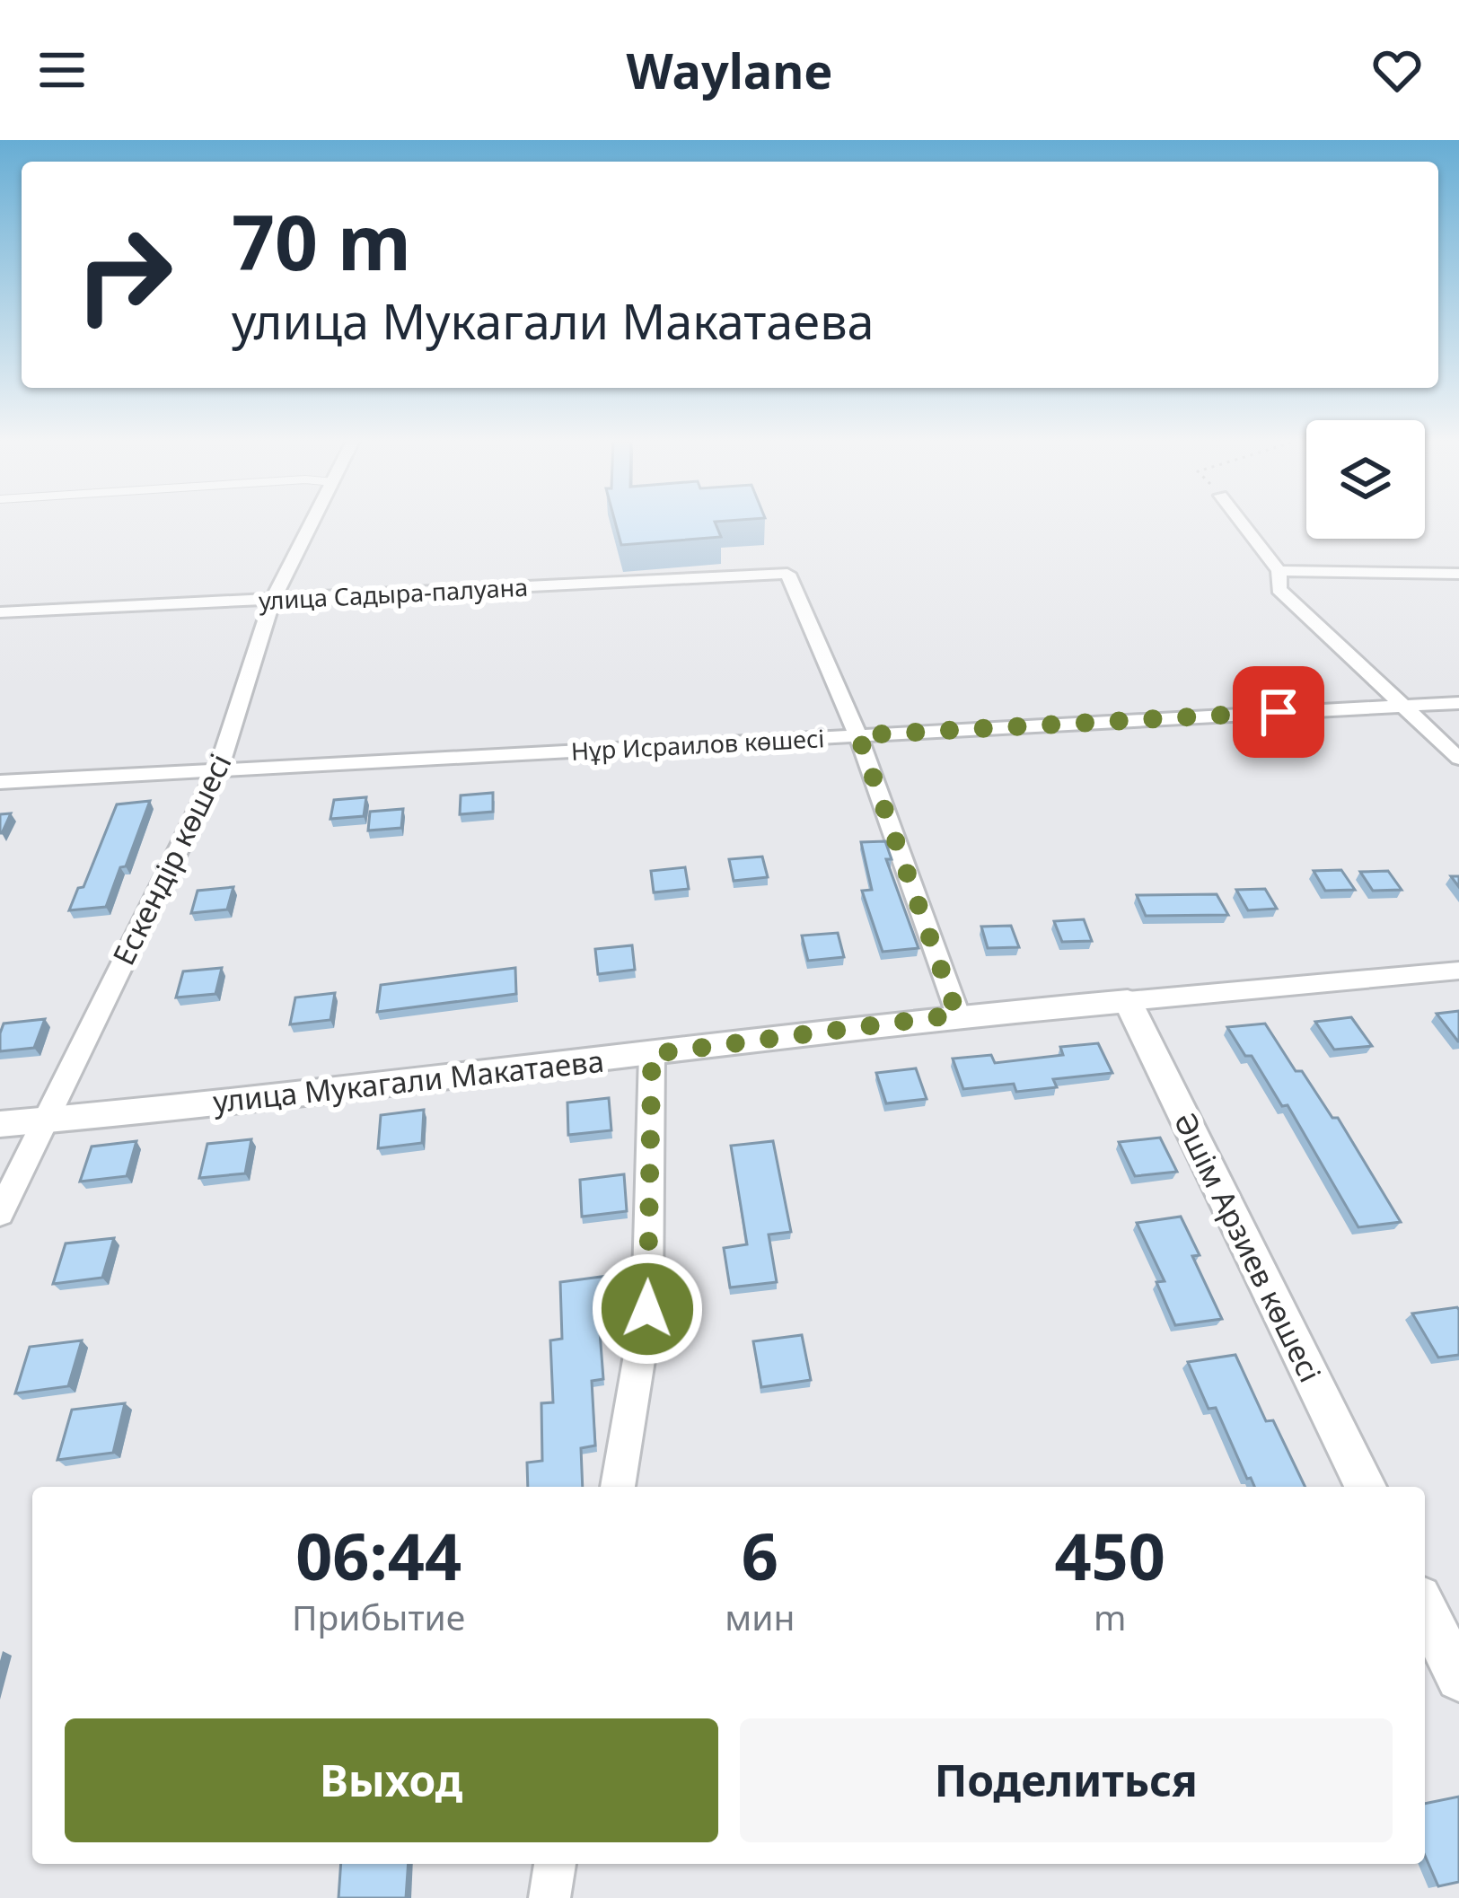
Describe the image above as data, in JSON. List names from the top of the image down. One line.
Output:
{"streets":{"street":["улица Садыра-палуана","Нұр Исраилов көшесі","Ескендір көшесі","улица Мукагали Макатаева","Әшім Арзиев көшесі"]},"crossings":[["улица Садыра-палуана","Нұр Исраилов көшесі"],["улица Садыра-палуана","Ескендір көшесі"],["Нұр Исраилов көшесі","Ескендір көшесі"],["Ескендір көшесі","улица Мукагали Макатаева"],["улица Мукагали Макатаева","Әшім Арзиев көшесі"]],"page":{"header":"Waylane","turn":["70 m","улица Мукагали Макатаева"],"eta":["06:44","Прибытие","6","мин","450","m"],"buttons":["Выход","Поделиться"]}}
